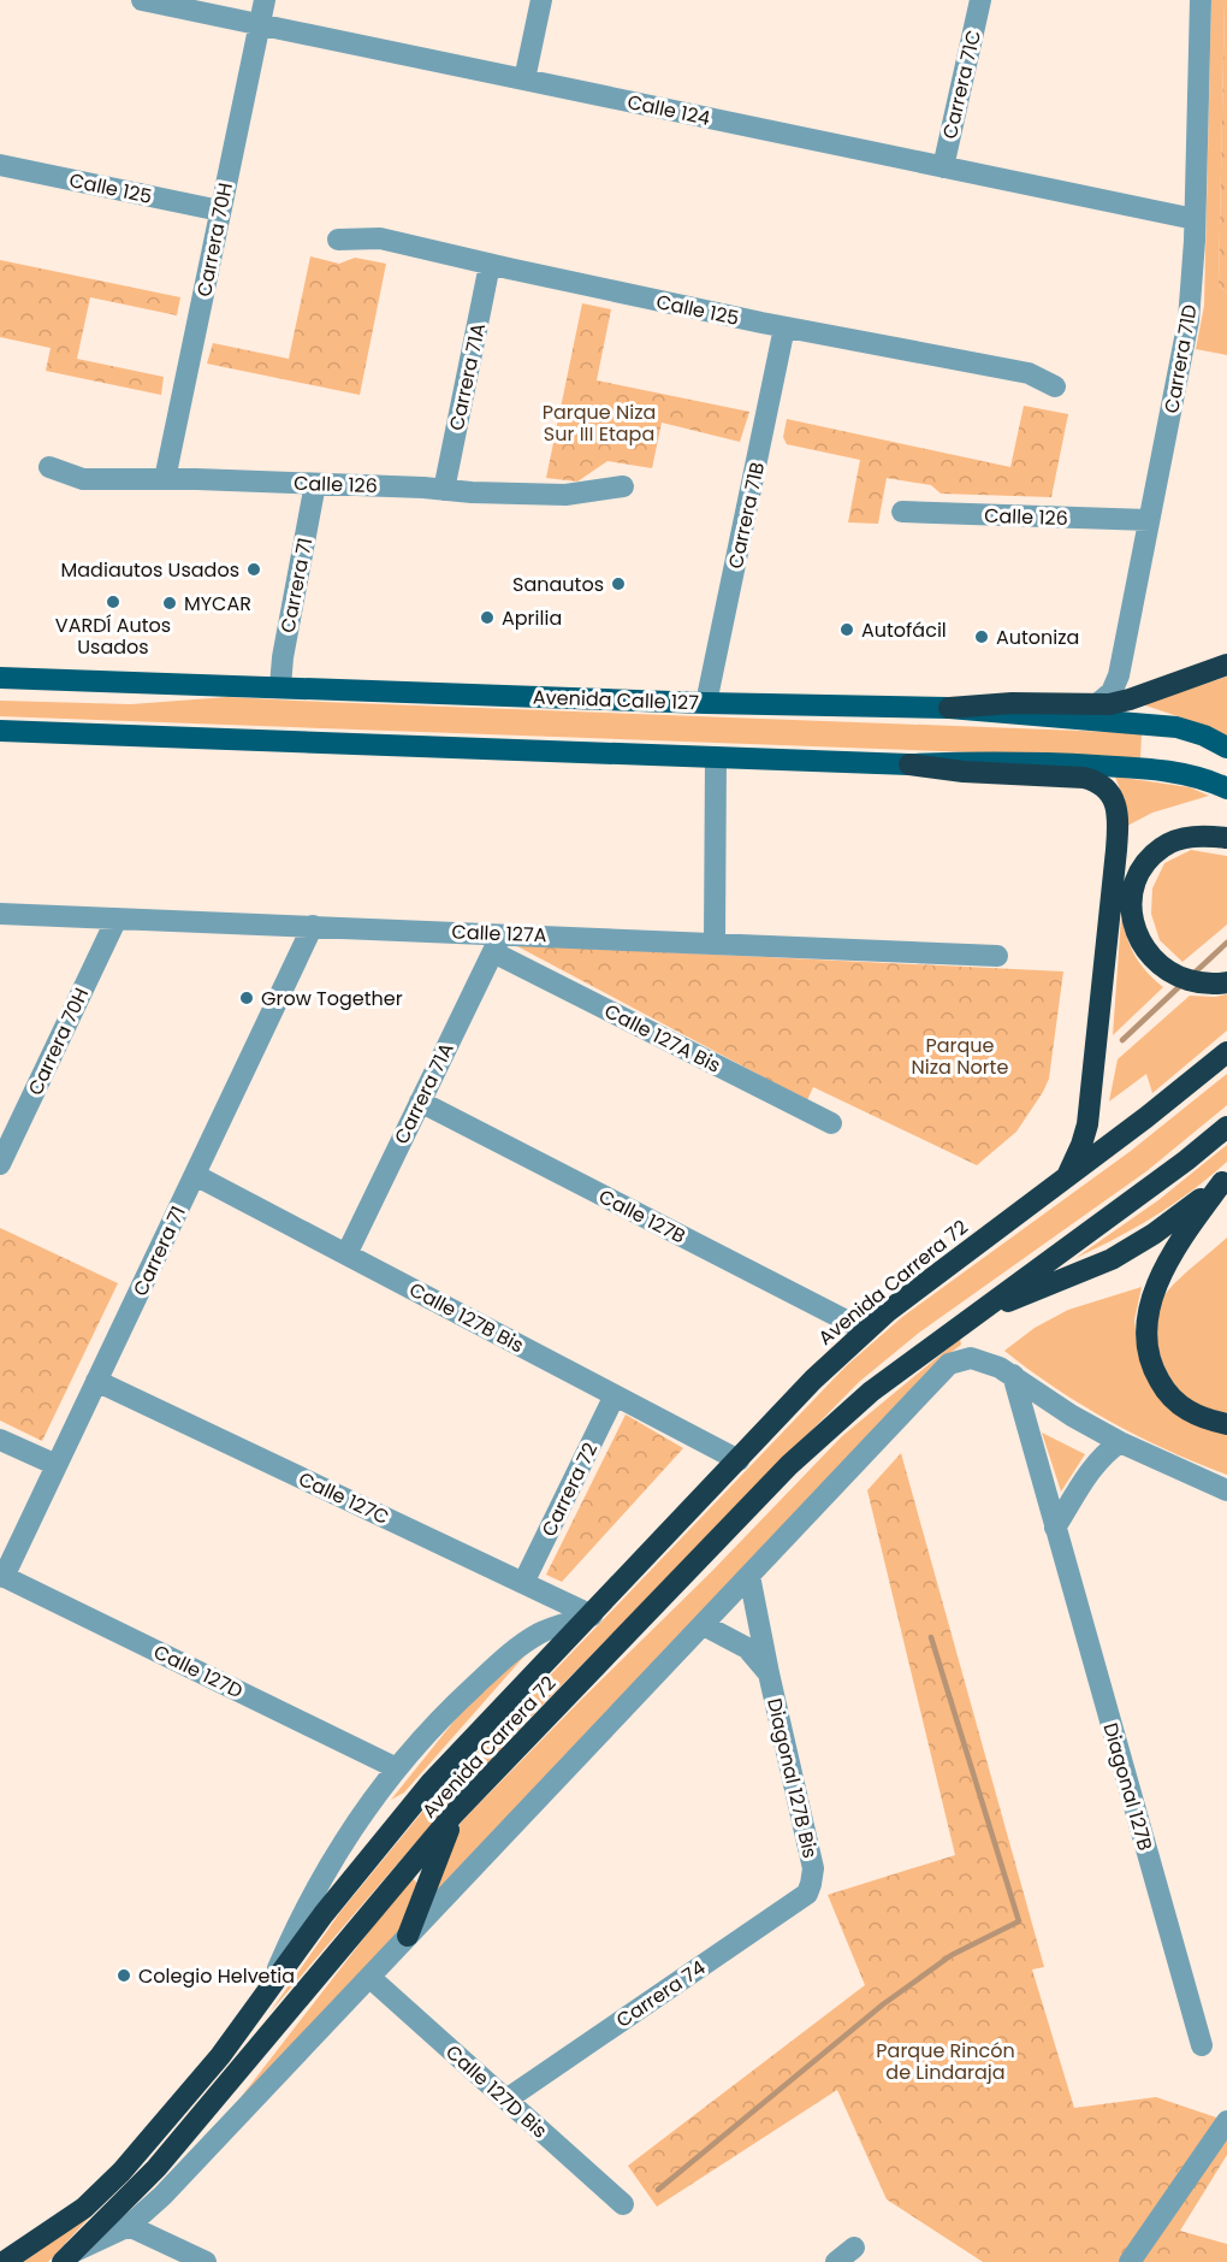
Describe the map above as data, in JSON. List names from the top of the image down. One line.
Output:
{"streets":{"highway":["Avenida Carrera 72"],"main road":["Avenida Calle 127"],"street":["Carrera 71C","Calle 124","Calle 125","Carrera 70H","Carrera 71D","Carrera 71A","Calle 126","Carrera 71B","Carrera 71","Calle 127A","Calle 127A Bis","Calle 127B","Calle 127B Bis","Carrera 72","Calle 127C","Calle 127D","Diagonal 127B Bis","Diagonal 127B","Carrera 74","Calle 127D Bis"]},"crossings":[["Carrera 71C","Calle 124"],["Calle 124","Carrera 70H"],["Calle 124","Carrera 71D"],["Calle 125","Carrera 70H"],["Calle 125","Carrera 71A"],["Calle 125","Carrera 71B"],["Carrera 70H","Calle 126"],["Carrera 70H","Calle 127A"],["Carrera 71D","Calle 126"],["Carrera 71A","Calle 126"],["Carrera 71A","Calle 127A"],["Carrera 71A","Calle 127A Bis"],["Carrera 71A","Calle 127B"],["Carrera 71A","Calle 127B Bis"],["Calle 126","Carrera 71"],["Carrera 71B","Avenida Calle 127"],["Carrera 71","Avenida Calle 127"],["Carrera 71","Calle 127A"],["Carrera 71","Calle 127B Bis"],["Carrera 71","Calle 127C"],["Carrera 71","Calle 127D"],["Calle 127A","Calle 127A Bis"],["Calle 127B","Avenida Carrera 72"],["Avenida Carrera 72","Calle 127B Bis"],["Avenida Carrera 72","Calle 127C"],["Avenida Carrera 72","Calle 127D"],["Avenida Carrera 72","Diagonal 127B Bis"],["Avenida Carrera 72","Diagonal 127B"],["Avenida Carrera 72","Calle 127D Bis"],["Calle 127B Bis","Carrera 72"],["Carrera 72","Calle 127C"],["Diagonal 127B Bis","Carrera 74"],["Carrera 74","Calle 127D Bis"]],"parks":["Parque Niza Sur III Etapa","Parque Niza Norte","Parque Rincón de Lindaraja"],"places":["Madiautos Usados","Sanautos","VARDÍ Autos Usados","MYCAR","Aprilia","Autofácil","Autoniza","Grow Together","Colegio Helvetia"]}
